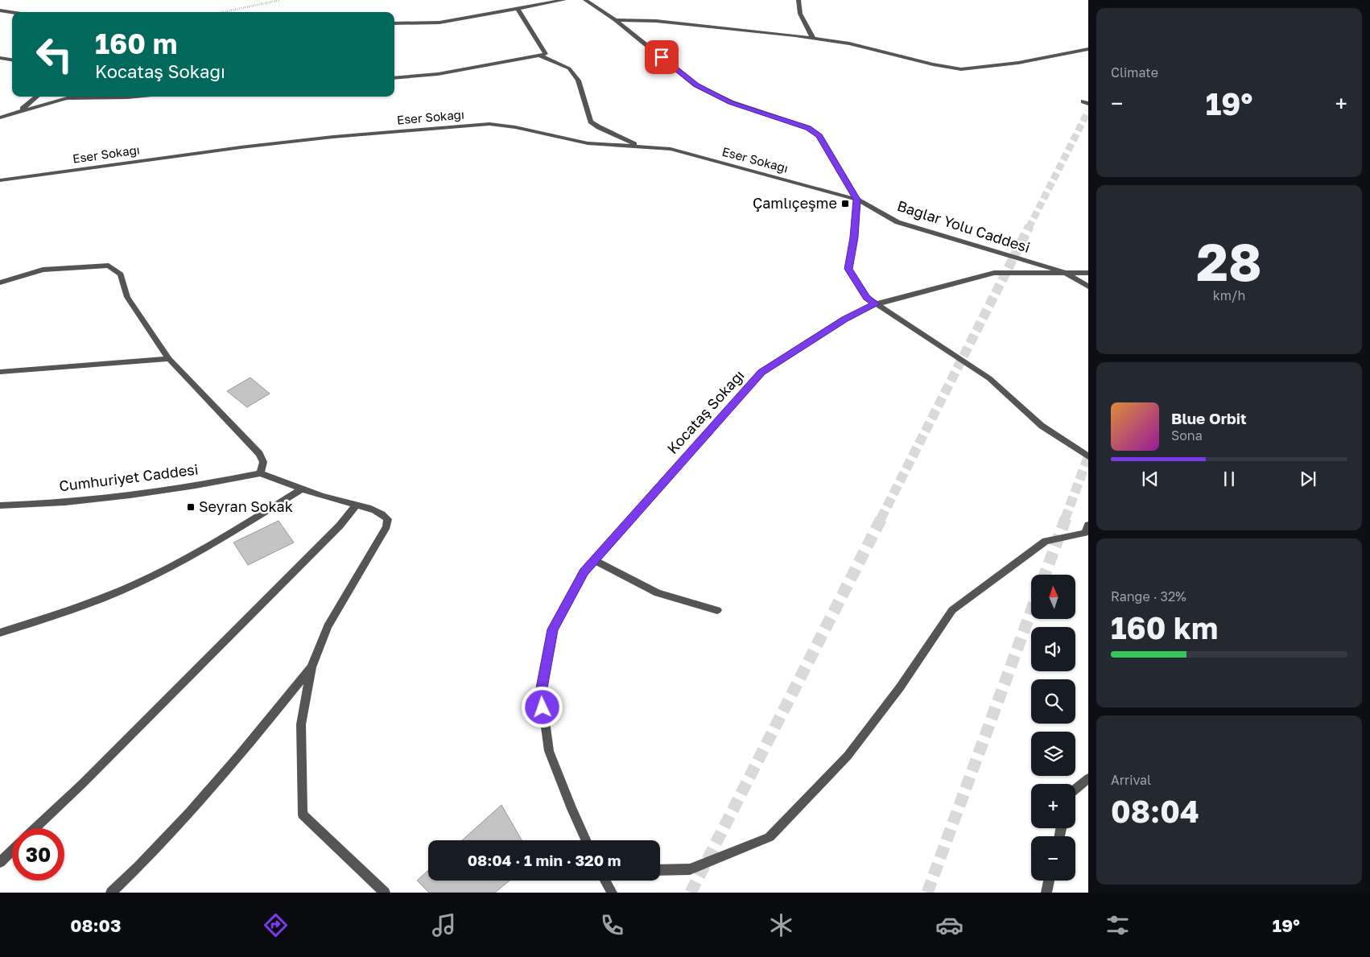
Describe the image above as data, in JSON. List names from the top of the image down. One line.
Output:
{"streets":{"street":["Eser Sokağı","Bağlar Yolu Caddesi","Kocataş Sokağı","Cumhuriyet Caddesi"]},"crossings":[["Eser Sokağı","Bağlar Yolu Caddesi"],["Bağlar Yolu Caddesi","Kocataş Sokağı"]],"places":{"transit":["Çamlıçeşme","Seyran Sokak"]},"north":"top","page":{"tile":["Climate",["28","km/h"],["Range · 32%","160 km"],["Arrival","08:04"]],"turn":["160 m","Kocataş Sokağı"],"heat":["−","19°","+"],"song":["Blue Orbit","Sona"],"map_buttons":["+","−"],"limit":"30","trip":"08:04 · 1 min · 320 m","tabs":["08:03","19°"]}}
